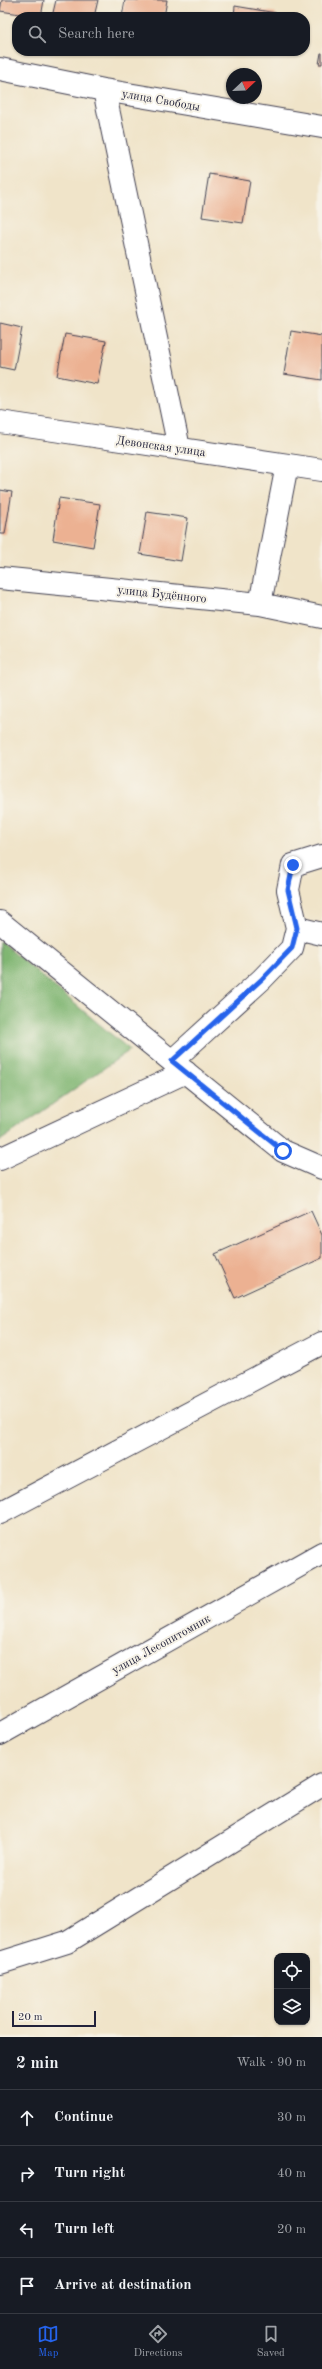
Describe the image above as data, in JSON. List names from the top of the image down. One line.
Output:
{"streets":{"street":["улица Свободы","Девонская улица","улица Будённого","улица Лесопитомник"]},"scale_bar":"20 m","north":"top right","page":{"search":"Search here","scale":"20 m","heading":["2 min","Walk · 90 m"],"list":[["Continue","30 m"],["Turn right","40 m"],["Turn left","20 m"],"Arrive at destination"],"nav":["Map","Directions","Saved"]}}
